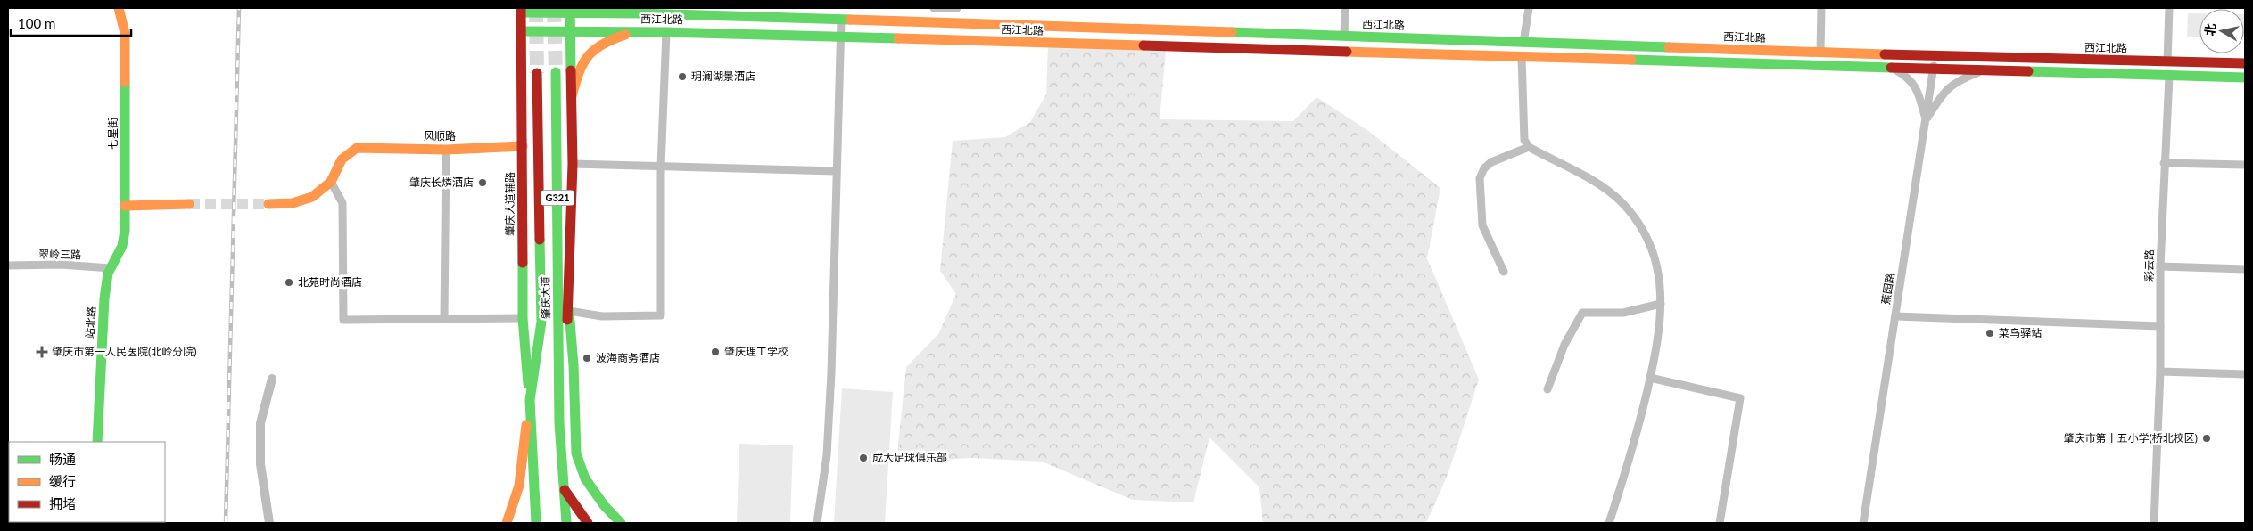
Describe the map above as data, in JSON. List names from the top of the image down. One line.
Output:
{"streets":{"main road":["西江北路","七星街","风顺路","G321","肇庆大道辅路","肇庆大道","站北路"],"street":["翠岭三路","彩云路","蕉园路"]},"crossings":[["西江北路","肇庆大道辅路"],["西江北路","彩云路"],["西江北路","蕉园路"],["七星街","站北路"],["风顺路","肇庆大道辅路"],["肇庆大道辅路","肇庆大道"],["翠岭三路","站北路"]],"places":{"other":["玥澜湖景酒店","肇庆长燐酒店","北苑时尚酒店","菜鸟驿站","肇庆理工学校","波海商务酒店","肇庆市第十五小学(桥北校区)","成大足球俱乐部"],"health":["肇庆市第一人民医院(北岭分院)"]},"legend":["畅通","缓行","拥堵"],"scale_bar":"100 m","north":"left"}
